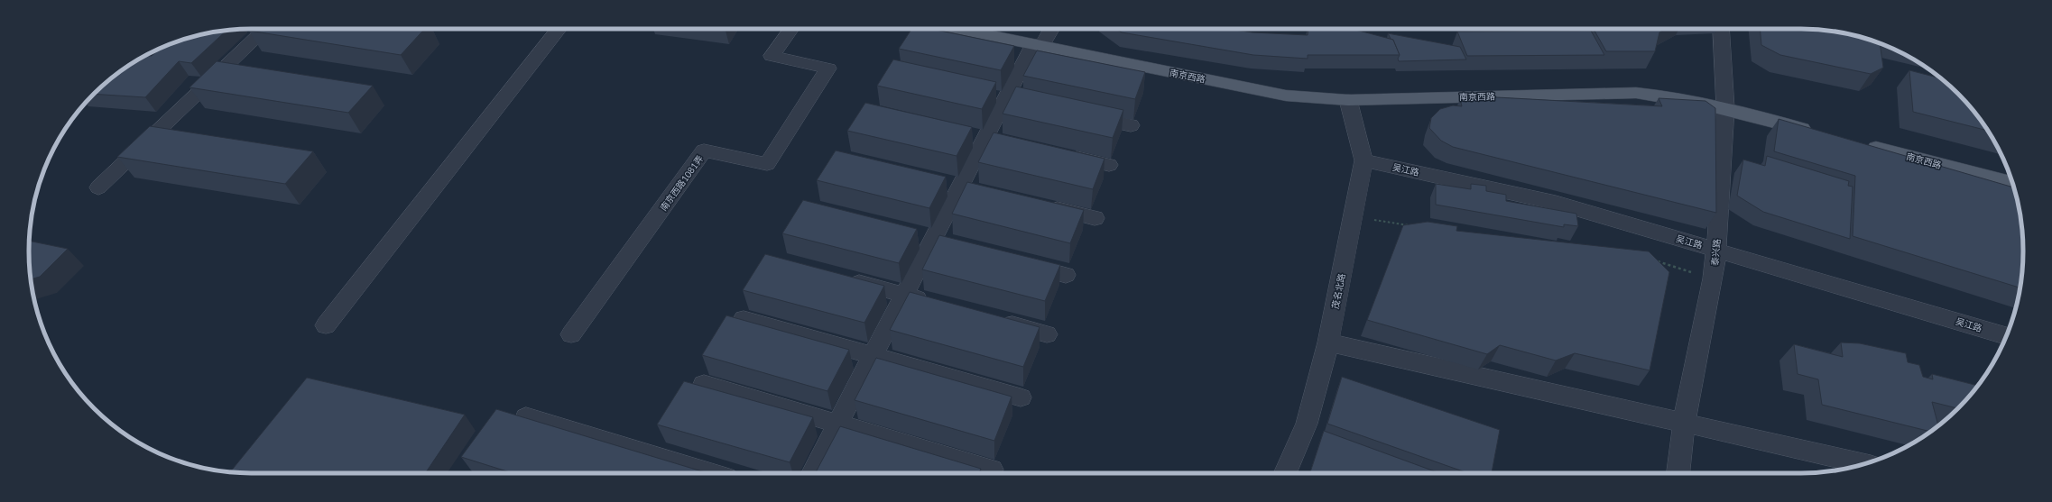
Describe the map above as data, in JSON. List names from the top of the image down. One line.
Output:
{"streets":{"main road":["南京西路"],"street":["吴江路","南京西路1081弄","泰兴路","茂名北路"]},"crossings":[["南京西路","泰兴路"],["南京西路","茂名北路"],["吴江路","泰兴路"],["吴江路","茂名北路"]]}
